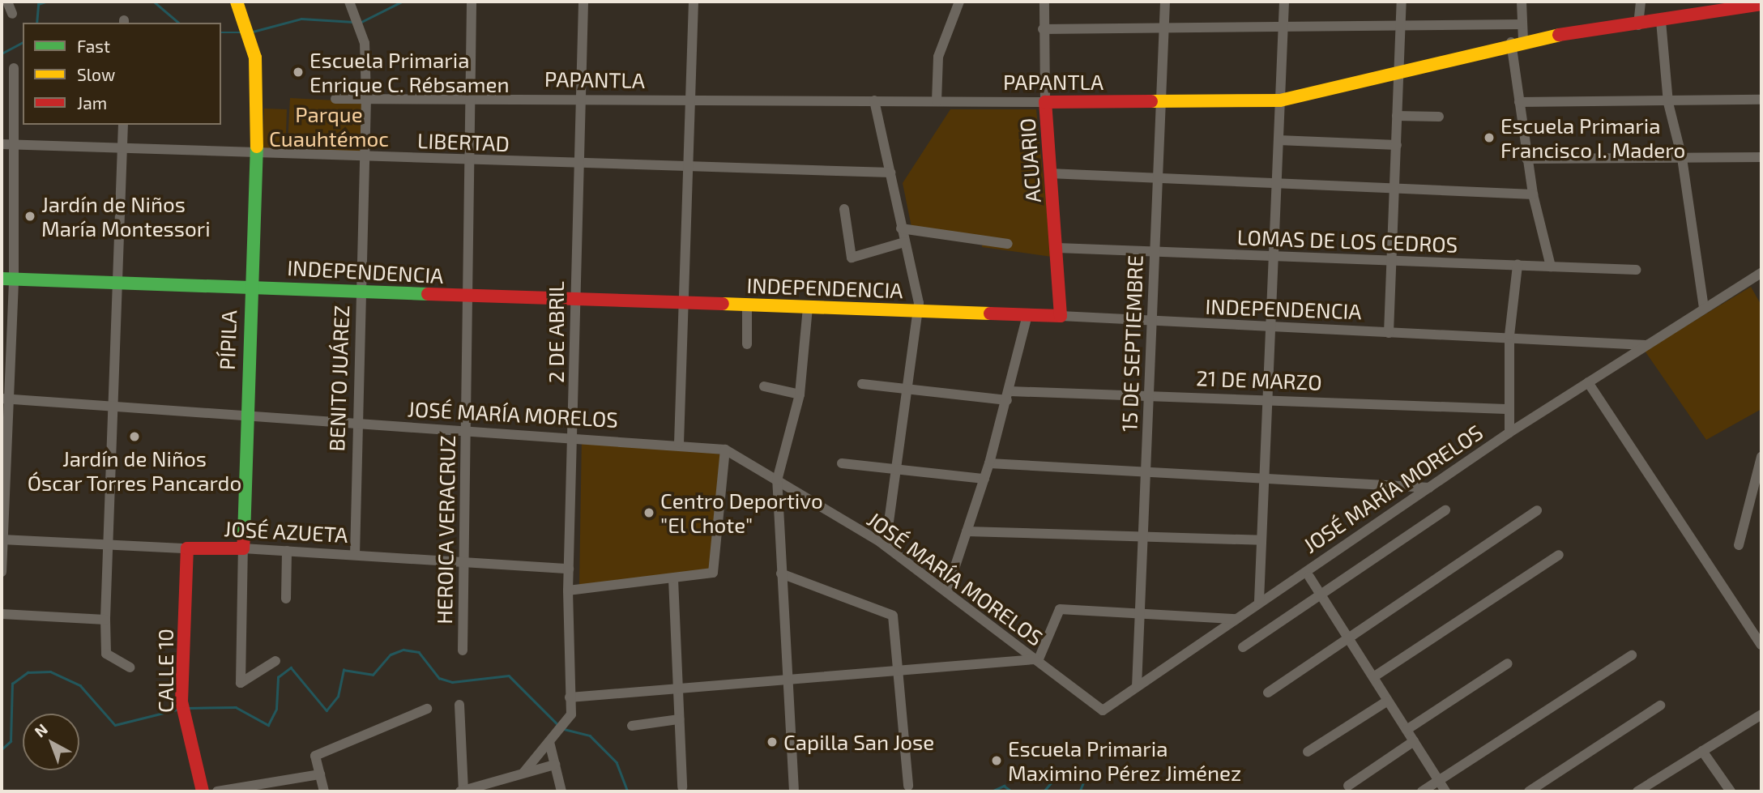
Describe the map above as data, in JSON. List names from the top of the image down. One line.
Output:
{"streets":{"main road":["PAPANTLA","ACUARIO","INDEPENDENCIA","PÍPILA","JOSÉ AZUETA","CALLE 10"],"street":["LIBERTAD","LOMAS DE LOS CEDROS","2 DE ABRIL","15 DE SEPTIEMBRE","BENITO JUÁREZ","21 DE MARZO","JOSÉ MARÍA MORELOS","HEROICA VERACRUZ"]},"crossings":[["PAPANTLA","ACUARIO"],["PAPANTLA","2 DE ABRIL"],["PAPANTLA","15 DE SEPTIEMBRE"],["PAPANTLA","BENITO JUÁREZ"],["PAPANTLA","HEROICA VERACRUZ"],["LIBERTAD","2 DE ABRIL"],["LIBERTAD","PÍPILA"],["LIBERTAD","BENITO JUÁREZ"],["LIBERTAD","HEROICA VERACRUZ"],["ACUARIO","LOMAS DE LOS CEDROS"],["ACUARIO","INDEPENDENCIA"],["LOMAS DE LOS CEDROS","15 DE SEPTIEMBRE"],["INDEPENDENCIA","2 DE ABRIL"],["INDEPENDENCIA","PÍPILA"],["INDEPENDENCIA","15 DE SEPTIEMBRE"],["INDEPENDENCIA","BENITO JUÁREZ"],["INDEPENDENCIA","JOSÉ MARÍA MORELOS"],["INDEPENDENCIA","HEROICA VERACRUZ"],["2 DE ABRIL","JOSÉ MARÍA MORELOS"],["2 DE ABRIL","JOSÉ AZUETA"],["PÍPILA","JOSÉ MARÍA MORELOS"],["PÍPILA","JOSÉ AZUETA"],["15 DE SEPTIEMBRE","21 DE MARZO"],["15 DE SEPTIEMBRE","JOSÉ MARÍA MORELOS"],["BENITO JUÁREZ","JOSÉ MARÍA MORELOS"],["BENITO JUÁREZ","JOSÉ AZUETA"],["JOSÉ MARÍA MORELOS","HEROICA VERACRUZ"],["HEROICA VERACRUZ","JOSÉ AZUETA"],["JOSÉ AZUETA","CALLE 10"]],"parks":["Parque Cuauhtémoc"],"places":["Escuela Primaria Enrique C. Rébsamen","Escuela Primaria Francisco I. Madero","Jardín de Niños María Montessori","Jardín de Niños Óscar Torres Pancardo","Centro Deportivo \"El Chote\"","Capilla San Jose","Escuela Primaria Maximino Pérez Jiménez"],"legend":["Fast","Slow","Jam"],"north":"top left"}
